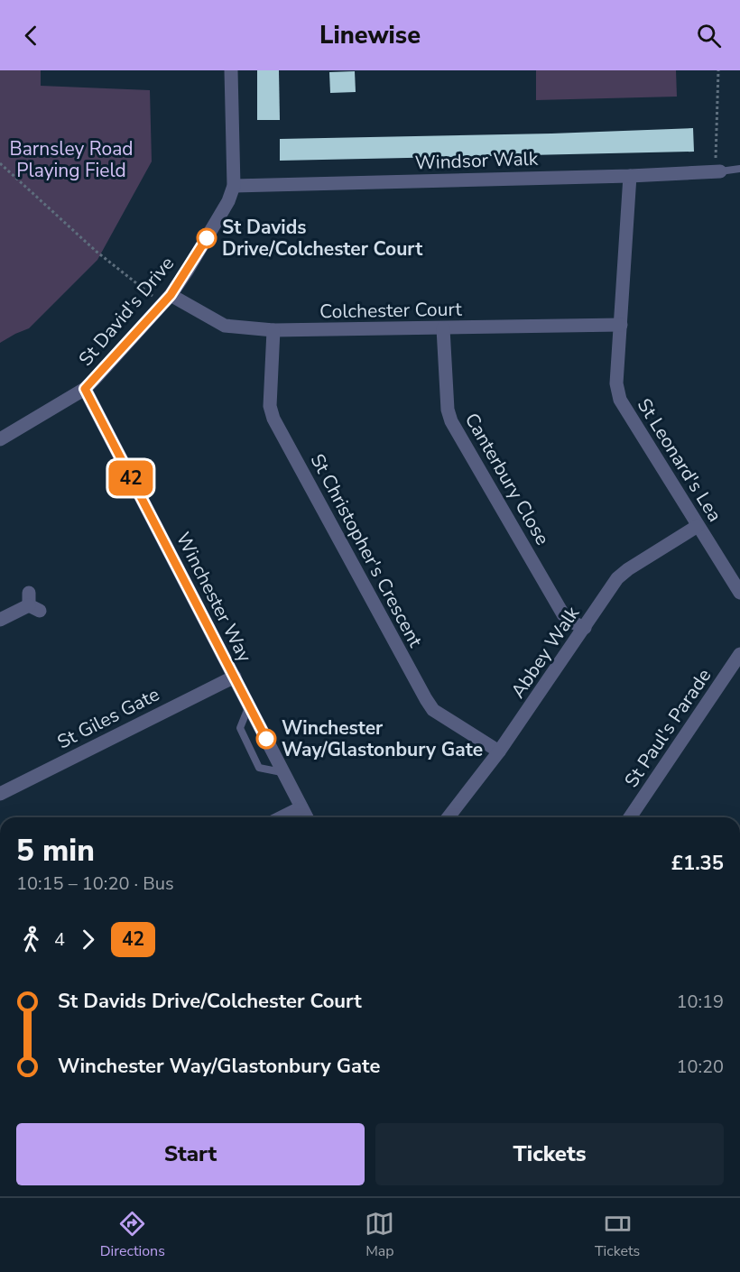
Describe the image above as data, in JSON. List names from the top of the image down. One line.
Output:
{"streets":{"street":["Windsor Walk","Colchester Court","St David's Drive","St Leonard's Lea","Canterbury Close","St Christopher's Crescent","Winchester Way","Abbey Walk","St Giles Gate","St Paul's Parade"]},"crossings":[["Windsor Walk","St David's Drive"],["Windsor Walk","St Leonard's Lea"],["Colchester Court","St David's Drive"],["Colchester Court","St Leonard's Lea"],["Colchester Court","Canterbury Close"],["Colchester Court","St Christopher's Crescent"],["St David's Drive","Winchester Way"],["St Leonard's Lea","Abbey Walk"],["Canterbury Close","Abbey Walk"],["St Christopher's Crescent","Abbey Walk"],["Winchester Way","St Giles Gate"]],"parks":["Barnsley Road Playing Field"],"places":["St Davids Drive/Colchester Court","Winchester Way/Glastonbury Gate"],"lines":["bus line 42"],"page":{"header":"Linewise","on_map":"42","heading":["5 min","10:15 – 10:20 · Bus","£1.35"],"legs":["4","42"],"list":[{"name":"St Davids Drive/Colchester Court","value":"10:19"},{"name":"Winchester Way/Glastonbury Gate","value":"10:20"}],"buttons":["Start","Tickets"],"tabs":["Directions","Map","Tickets"]}}
